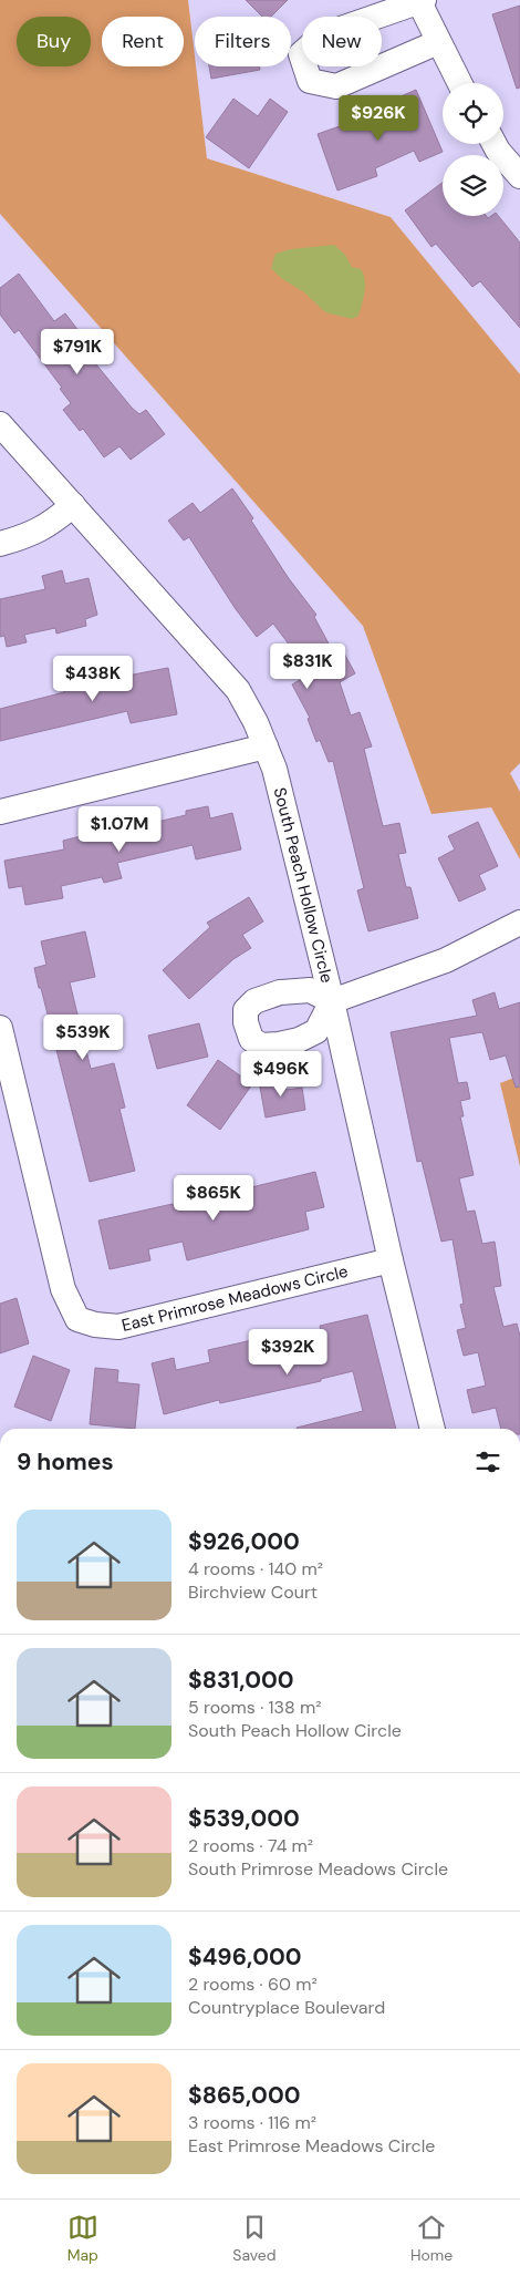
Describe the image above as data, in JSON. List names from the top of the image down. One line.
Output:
{"streets":{"street":["South Peach Hollow Circle","East Primrose Meadows Circle"]},"crossings":[["South Peach Hollow Circle","East Primrose Meadows Circle"]],"page":{"chip":["Buy","Rent","Filters","New"],"price":["$926K","$791K","$831K","$438K","$1.07M","$539K","$496K","$865K","$392K"],"heading":"9 homes","list":[{"name":"$926,000","note":"4 rooms · 140 m² · Birchview Court"},{"name":"$831,000","note":"5 rooms · 138 m² · South Peach Hollow Circle"},{"name":"$539,000","note":"2 rooms · 74 m² · South Primrose Meadows Circle"},{"name":"$496,000","note":"2 rooms · 60 m² · Countryplace Boulevard"},{"name":"$865,000","note":"3 rooms · 116 m² · East Primrose Meadows Circle"}],"tabs":["Map","Saved","Home"]}}
